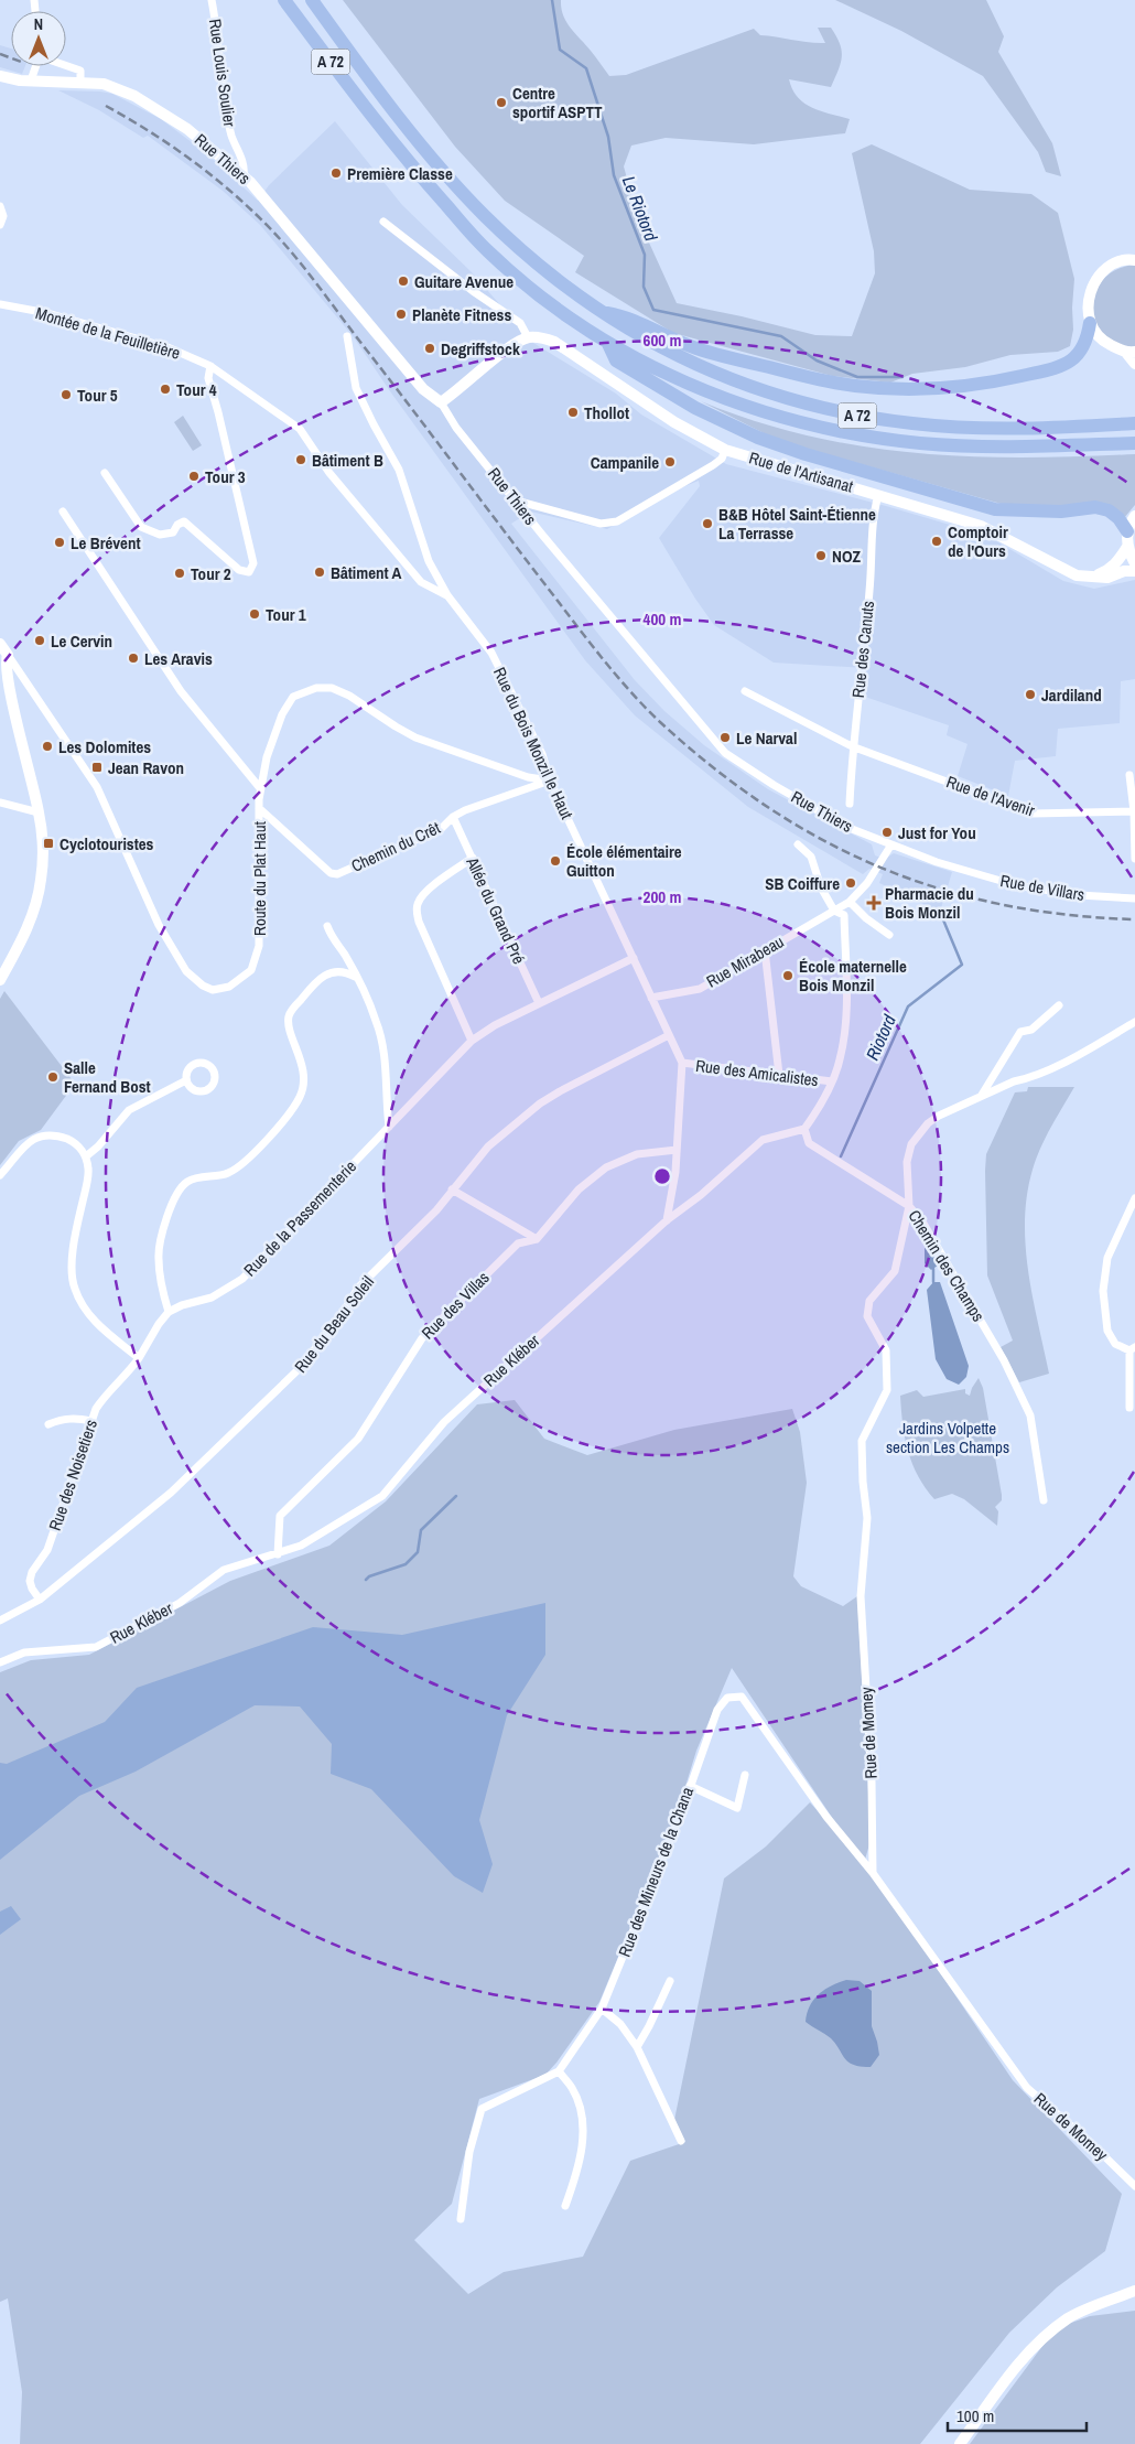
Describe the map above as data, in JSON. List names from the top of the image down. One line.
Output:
{"streets":{"highway":["A 72"],"street":["Rue Louis Soulier","Rue Thiers","Montée de la Feuilletière","Rue de l'Artisanat","Rue des Canuts","Rue du Bois Monzil le Haut","Rue de l'Avenir","Chemin du Crêt","Route du Plat Haut","Rue de Villars","Allée du Grand Pré","Rue Mirabeau","Rue des Amicalistes","Rue de la Passementerie","Chemin des Champs","Rue des Villas","Rue du Beau Soleil","Rue Kléber","Rue des Noisetiers","Rue de Momey","Rue des Mineurs de la Chana"]},"crossings":[["Rue Louis Soulier","Rue Thiers"],["Rue Thiers","Rue de Villars"],["Rue Thiers","Rue Mirabeau"],["Montée de la Feuilletière","Rue du Bois Monzil le Haut"],["Rue de l'Artisanat","Rue des Canuts"],["Rue des Canuts","Rue de l'Avenir"],["Rue du Bois Monzil le Haut","Chemin du Crêt"],["Rue du Bois Monzil le Haut","Route du Plat Haut"],["Rue du Bois Monzil le Haut","Rue Mirabeau"],["Rue du Bois Monzil le Haut","Rue des Amicalistes"],["Rue du Bois Monzil le Haut","Rue de la Passementerie"],["Rue du Bois Monzil le Haut","Rue du Beau Soleil"],["Chemin du Crêt","Route du Plat Haut"],["Chemin du Crêt","Allée du Grand Pré"],["Allée du Grand Pré","Rue de la Passementerie"],["Chemin des Champs","Rue de Momey"],["Rue des Villas","Rue Kléber"],["Rue du Beau Soleil","Rue des Noisetiers"],["Rue de Momey","Rue des Mineurs de la Chana"]],"water":["Le Riotord","Riotord"],"parks":["Jardins Volpette section Les Champs"],"places":{"other":["Centre sportif ASPTT","Première Classe","Guitare Avenue","Planète Fitness","Degriffstock","Tour 4","Tour 5","Thollot","Bâtiment B","Campanile","Tour 3","B&B Hôtel Saint-Étienne La Terrasse","Comptoir de l'Ours","Le Brévent","NOZ","Bâtiment A","Tour 2","Tour 1","Le Cervin","Les Aravis","Jardiland","Le Narval","Les Dolomites","Just for You","École élémentaire Guitton","SB Coiffure","École maternelle Bois Monzil","Salle Fernand Bost"],"transit":["Jean Ravon","Cyclotouristes"],"health":["Pharmacie du Bois Monzil"]},"scale_bar":"100 m","north":"top","rings":["600 m","400 m","200 m"]}
